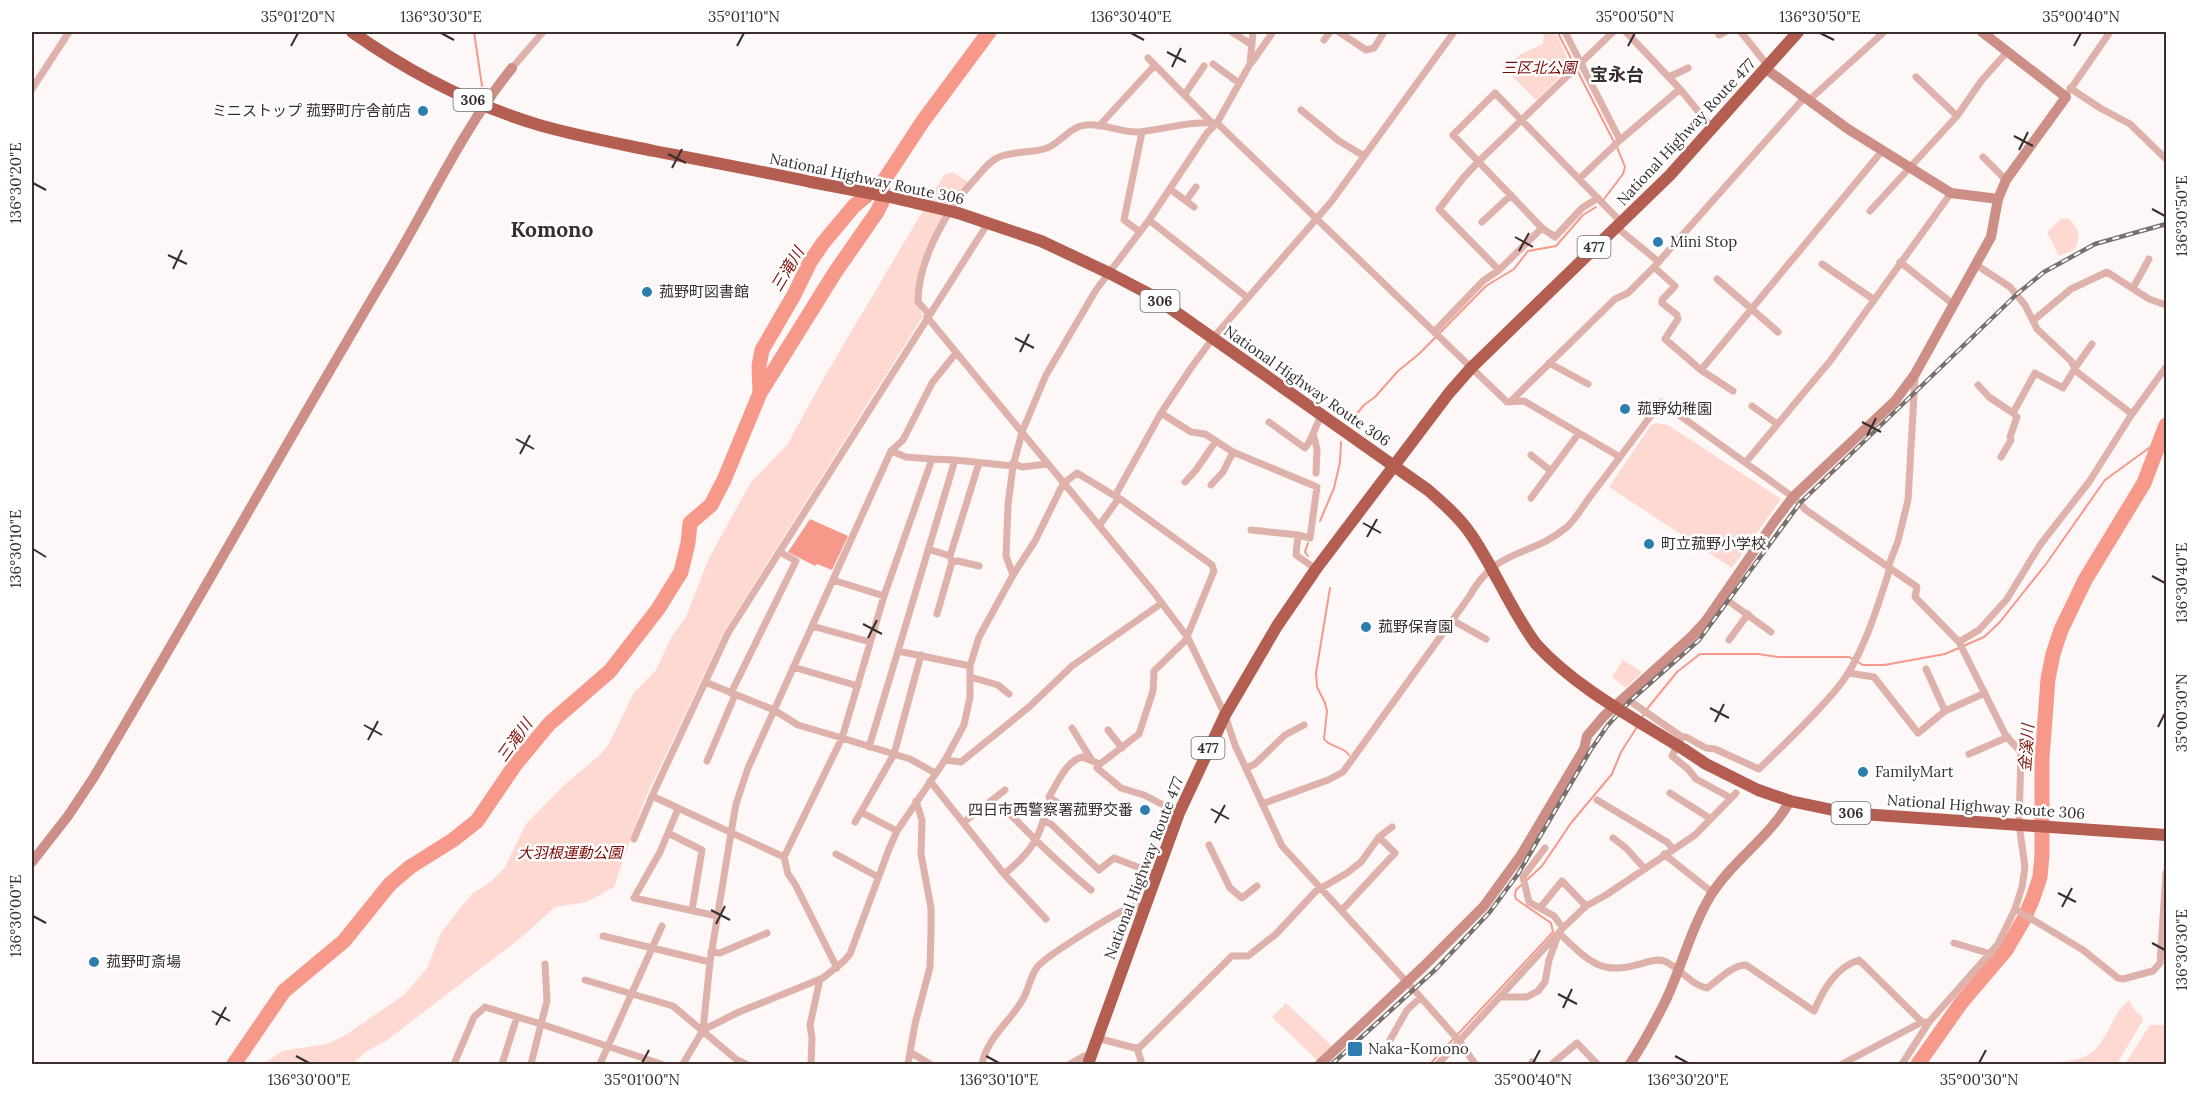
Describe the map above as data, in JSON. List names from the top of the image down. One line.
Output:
{"streets":{"highway":["306","National Highway Route 477","National Highway Route 306","477"]},"crossings":[["National Highway Route 477","National Highway Route 306"]],"districts":["宝永台","Komono"],"water":["三滝川","金溪川"],"parks":["三区北公園","大羽根運動公園"],"places":{"other":["ミニストップ 菰野町庁舎前店","Mini Stop","菰野町図書館","菰野幼稚園","町立菰野小学校","菰野保育園","FamilyMart","四日市西警察署菰野交番","菰野町斎場"],"transit":["Naka-Komono"]},"coordinates":["35°01'20\"N","136°30'30\"E","35°01'10\"N","136°30'40\"E","35°00'50\"N","136°30'50\"E","35°00'40\"N","136°30'20\"E","136°30'10\"E","35°00'30\"N","136°30'00\"E","35°01'00\"N"]}
